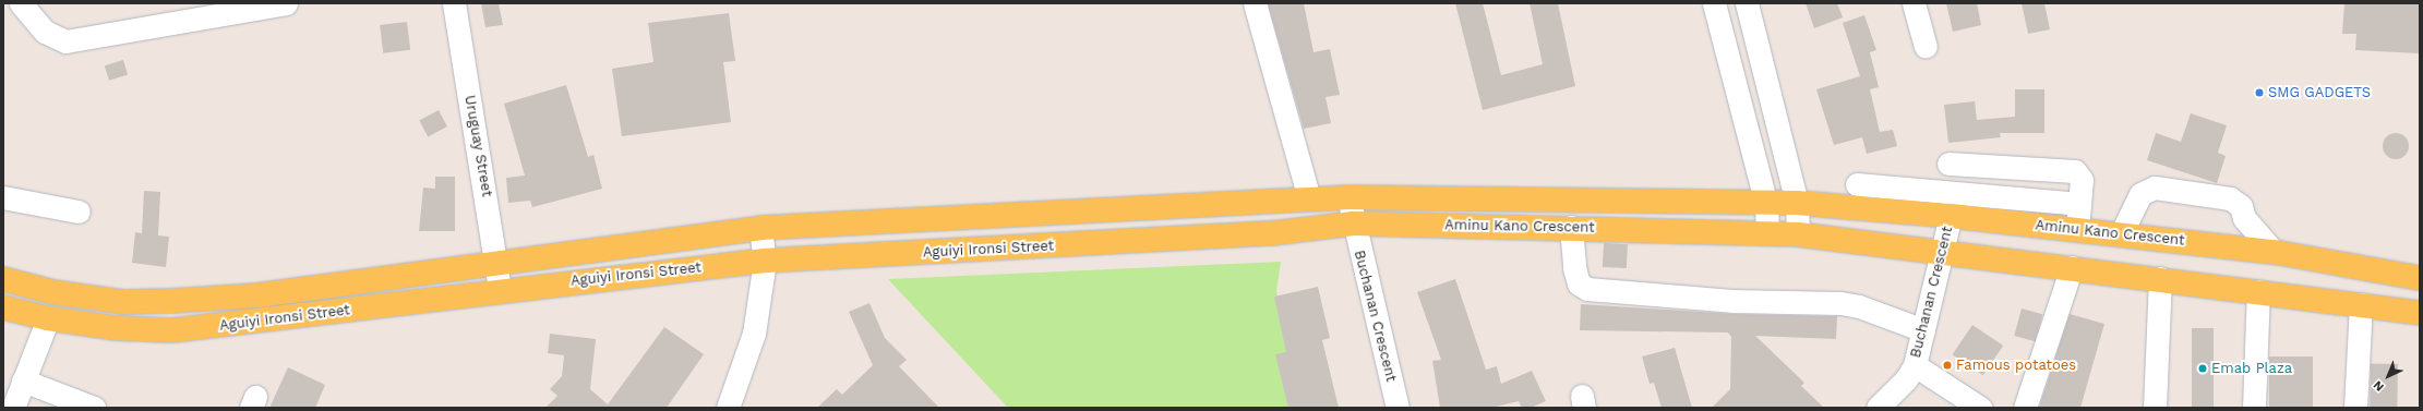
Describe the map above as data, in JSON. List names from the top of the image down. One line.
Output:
{"streets":{"main road":["Aminu Kano Crescent","Aguiyi Ironsi Street"],"street":["Uruguay Street","Buchanan Crescent"]},"crossings":[["Uruguay Street","Aguiyi Ironsi Street"],["Aminu Kano Crescent","Aguiyi Ironsi Street"],["Aminu Kano Crescent","Buchanan Crescent"]],"places":["SMG GADGETS","Famous potatoes","Emab Plaza"],"north":"bottom left"}
